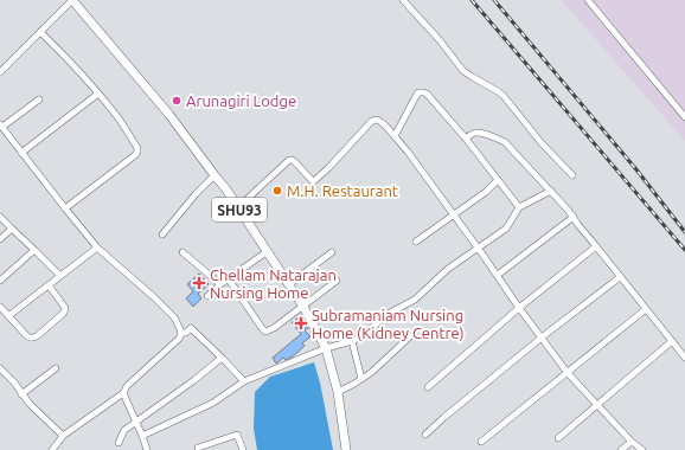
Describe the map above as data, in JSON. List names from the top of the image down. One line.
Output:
{"streets":{"main road":["SHU93"]},"places":{"other":["Arunagiri Lodge","M.H. Restaurant"],"health":["Chellam Natarajan Nursing Home","Subramaniam Nursing Home (Kidney Centre)"]}}
